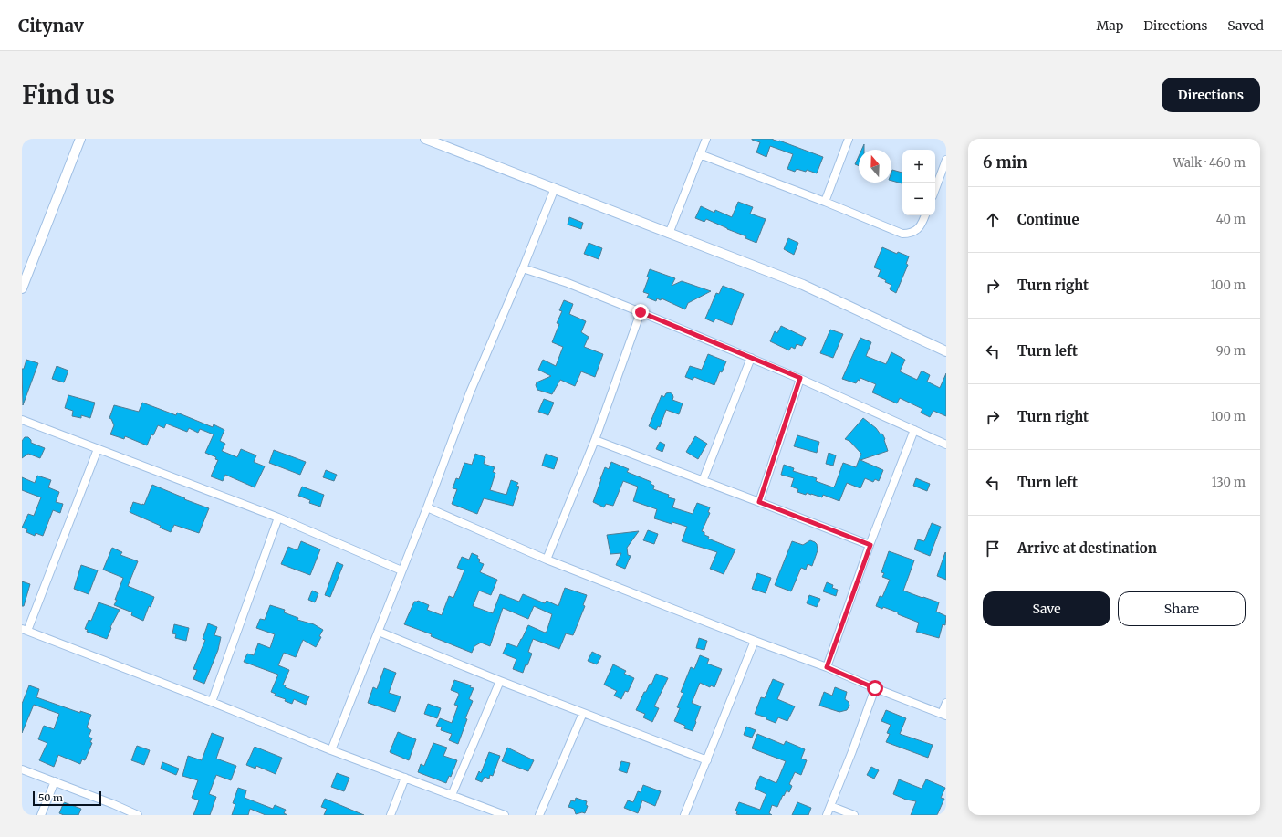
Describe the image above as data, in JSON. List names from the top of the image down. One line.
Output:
{"scale_bar":"50 m","north":"top","page":{"header":"Citynav","nav":["Map","Directions","Saved"],"buttons":["Directions",["Save","Share"]],"title":"Find us","heading":["6 min","Walk · 460 m"],"map_buttons":["+","−"],"list":[["Continue","40 m"],["Turn right","100 m"],["Turn left","90 m"],["Turn right","100 m"],["Turn left","130 m"],"Arrive at destination"],"scale":"50 m"}}
